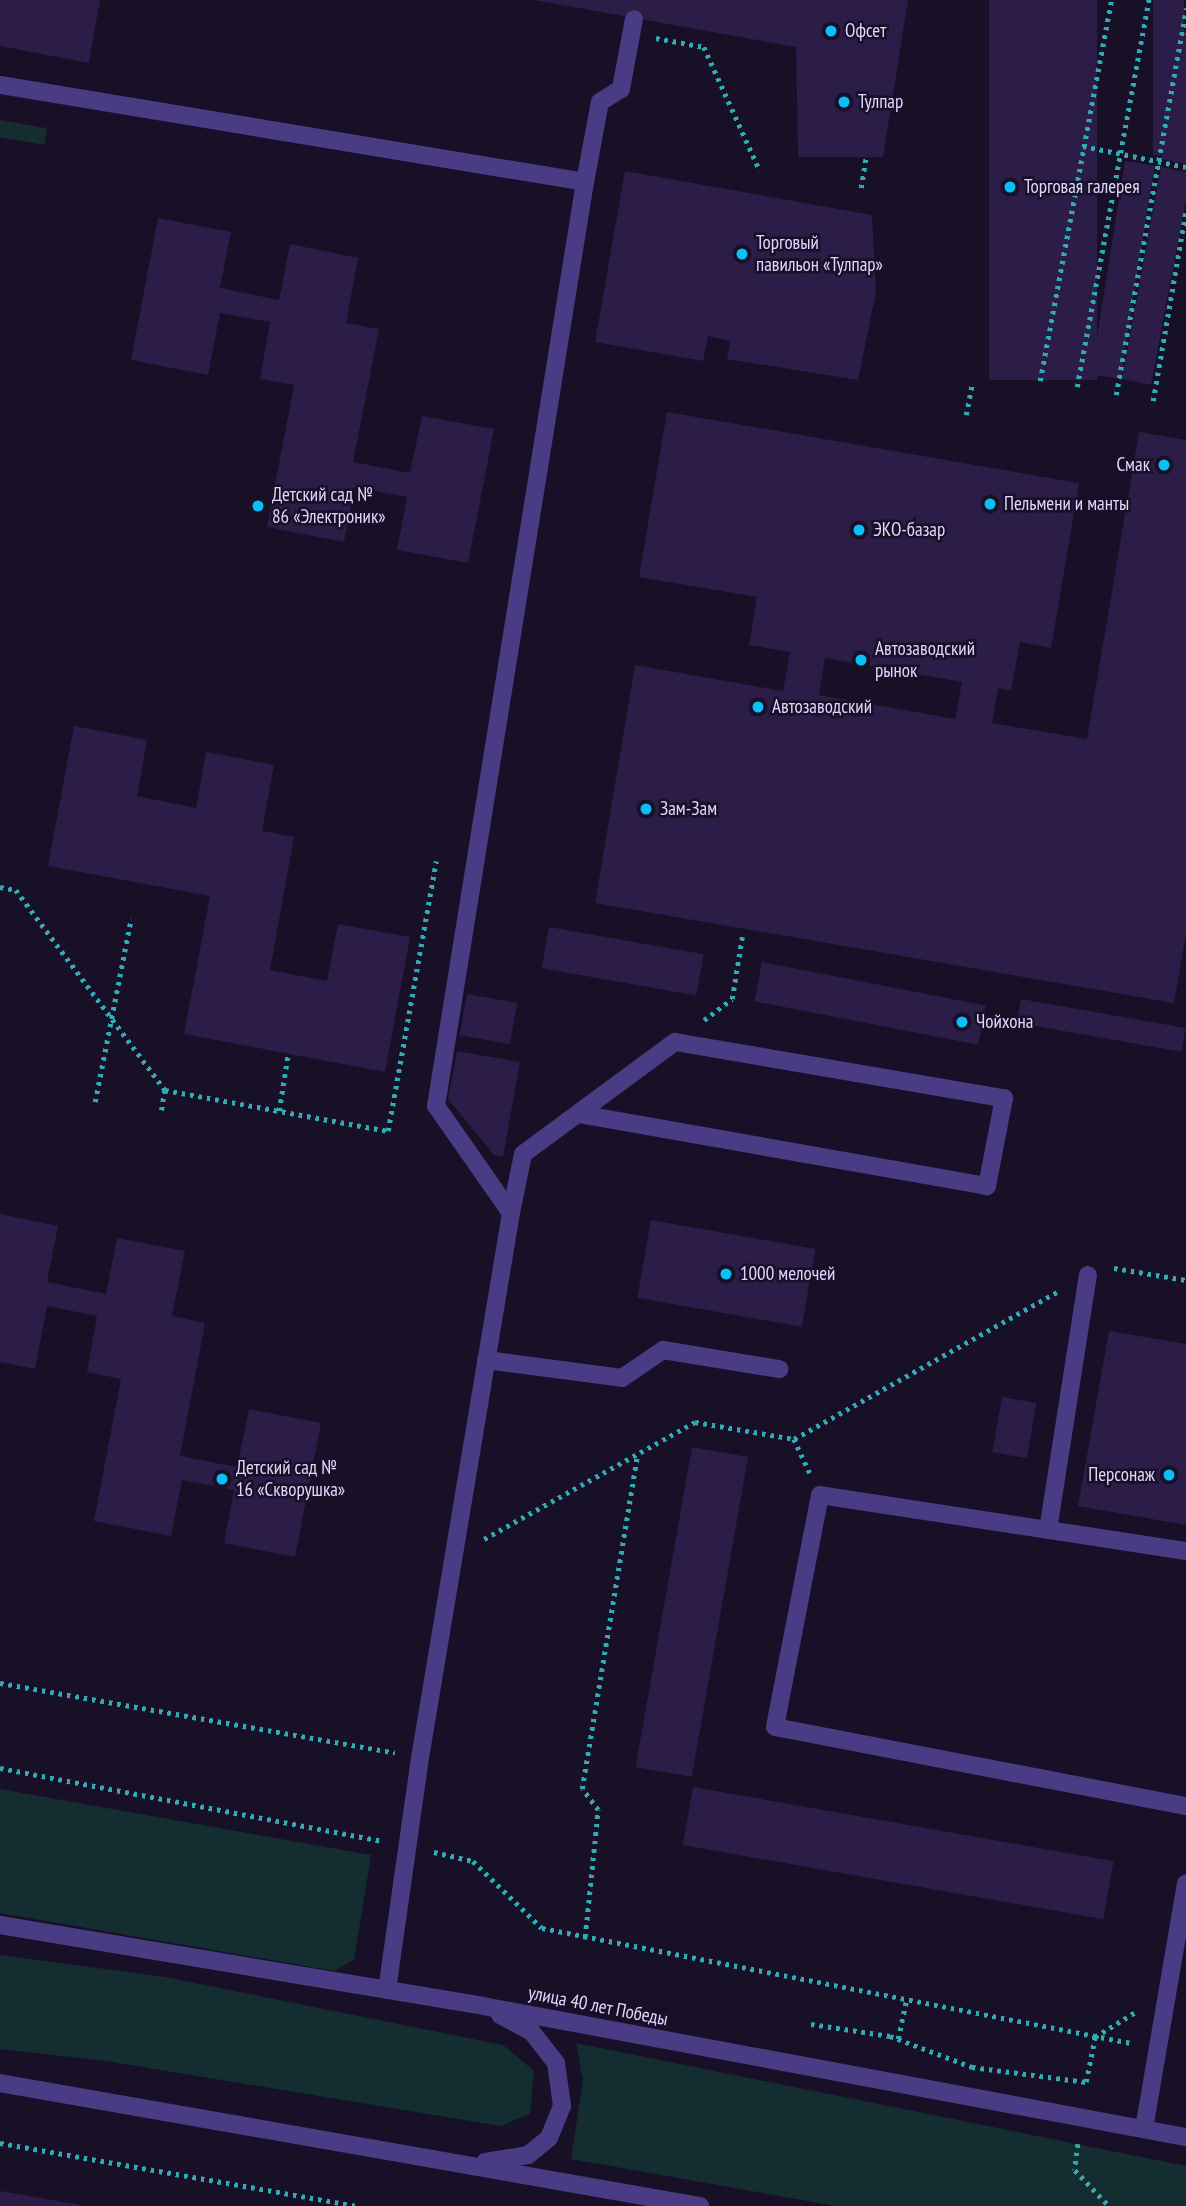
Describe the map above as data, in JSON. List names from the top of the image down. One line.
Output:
{"streets":{"street":["улица 40 лет Победы"]},"places":["Офсет","Тулпар","Торговая галерея","Торговый павильон «Тулпар»","Смак","Пельмени и манты","Детский сад № 86 «Электроник»","ЭКО-базар","Автозаводский рынок","Автозаводский","Зам-Зам","Чойхона","1000 мелочей","Персонаж","Детский сад № 16 «Скворушка»"]}
